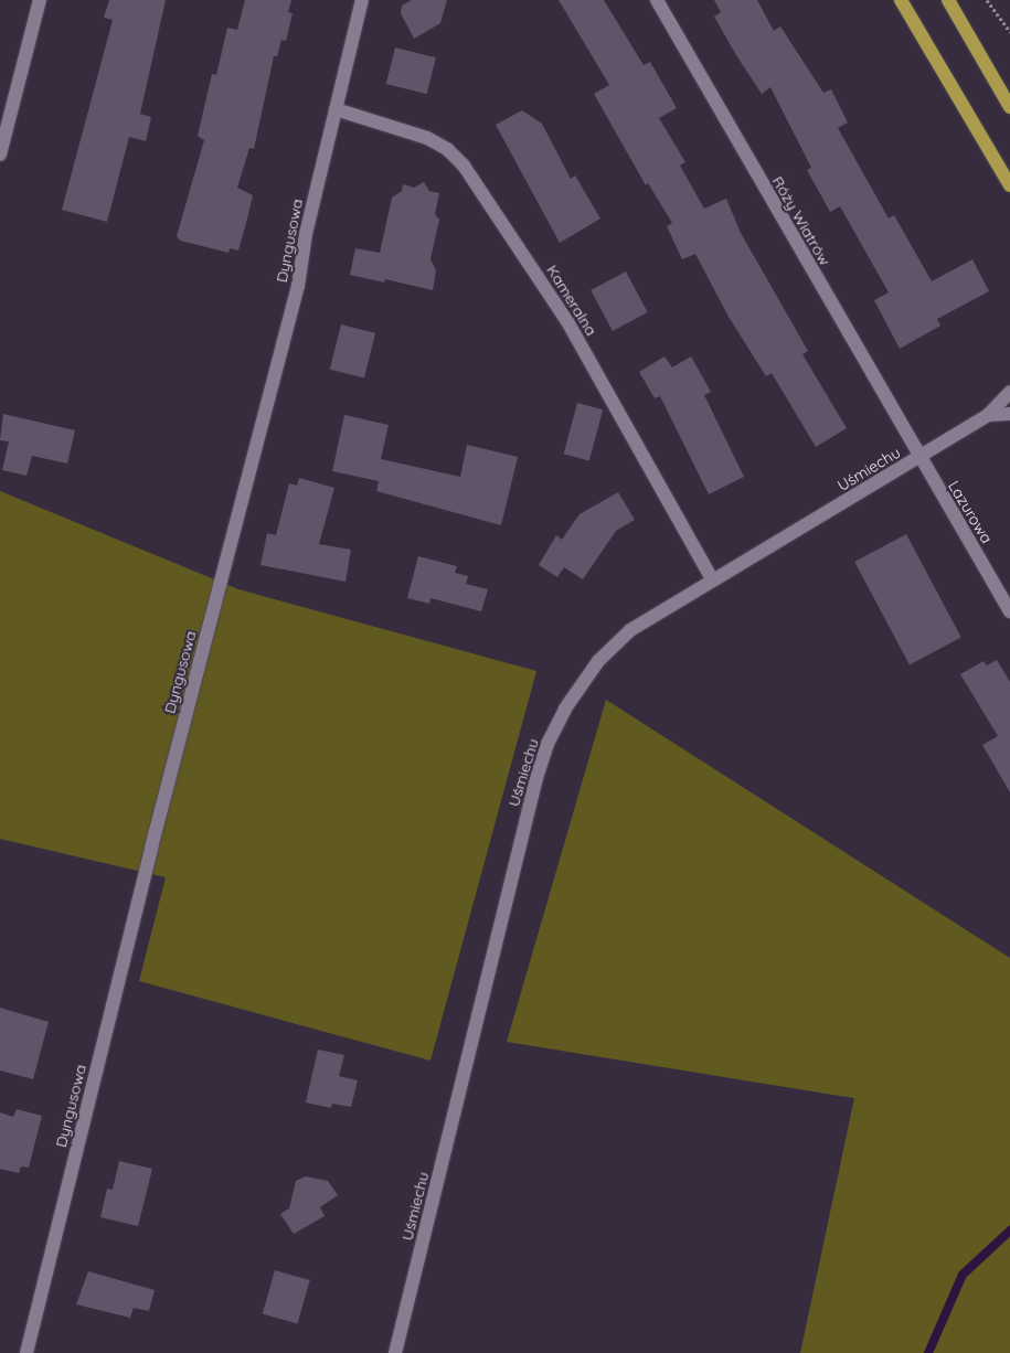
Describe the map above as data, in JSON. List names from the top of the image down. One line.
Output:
{"streets":{"street":["Róży Wiatrów","Dyngusowa","Kameralna","Uśmiechu","Lazurowa"]},"crossings":[["Róży Wiatrów","Uśmiechu"],["Róży Wiatrów","Lazurowa"],["Dyngusowa","Kameralna"],["Kameralna","Uśmiechu"],["Uśmiechu","Lazurowa"]]}
